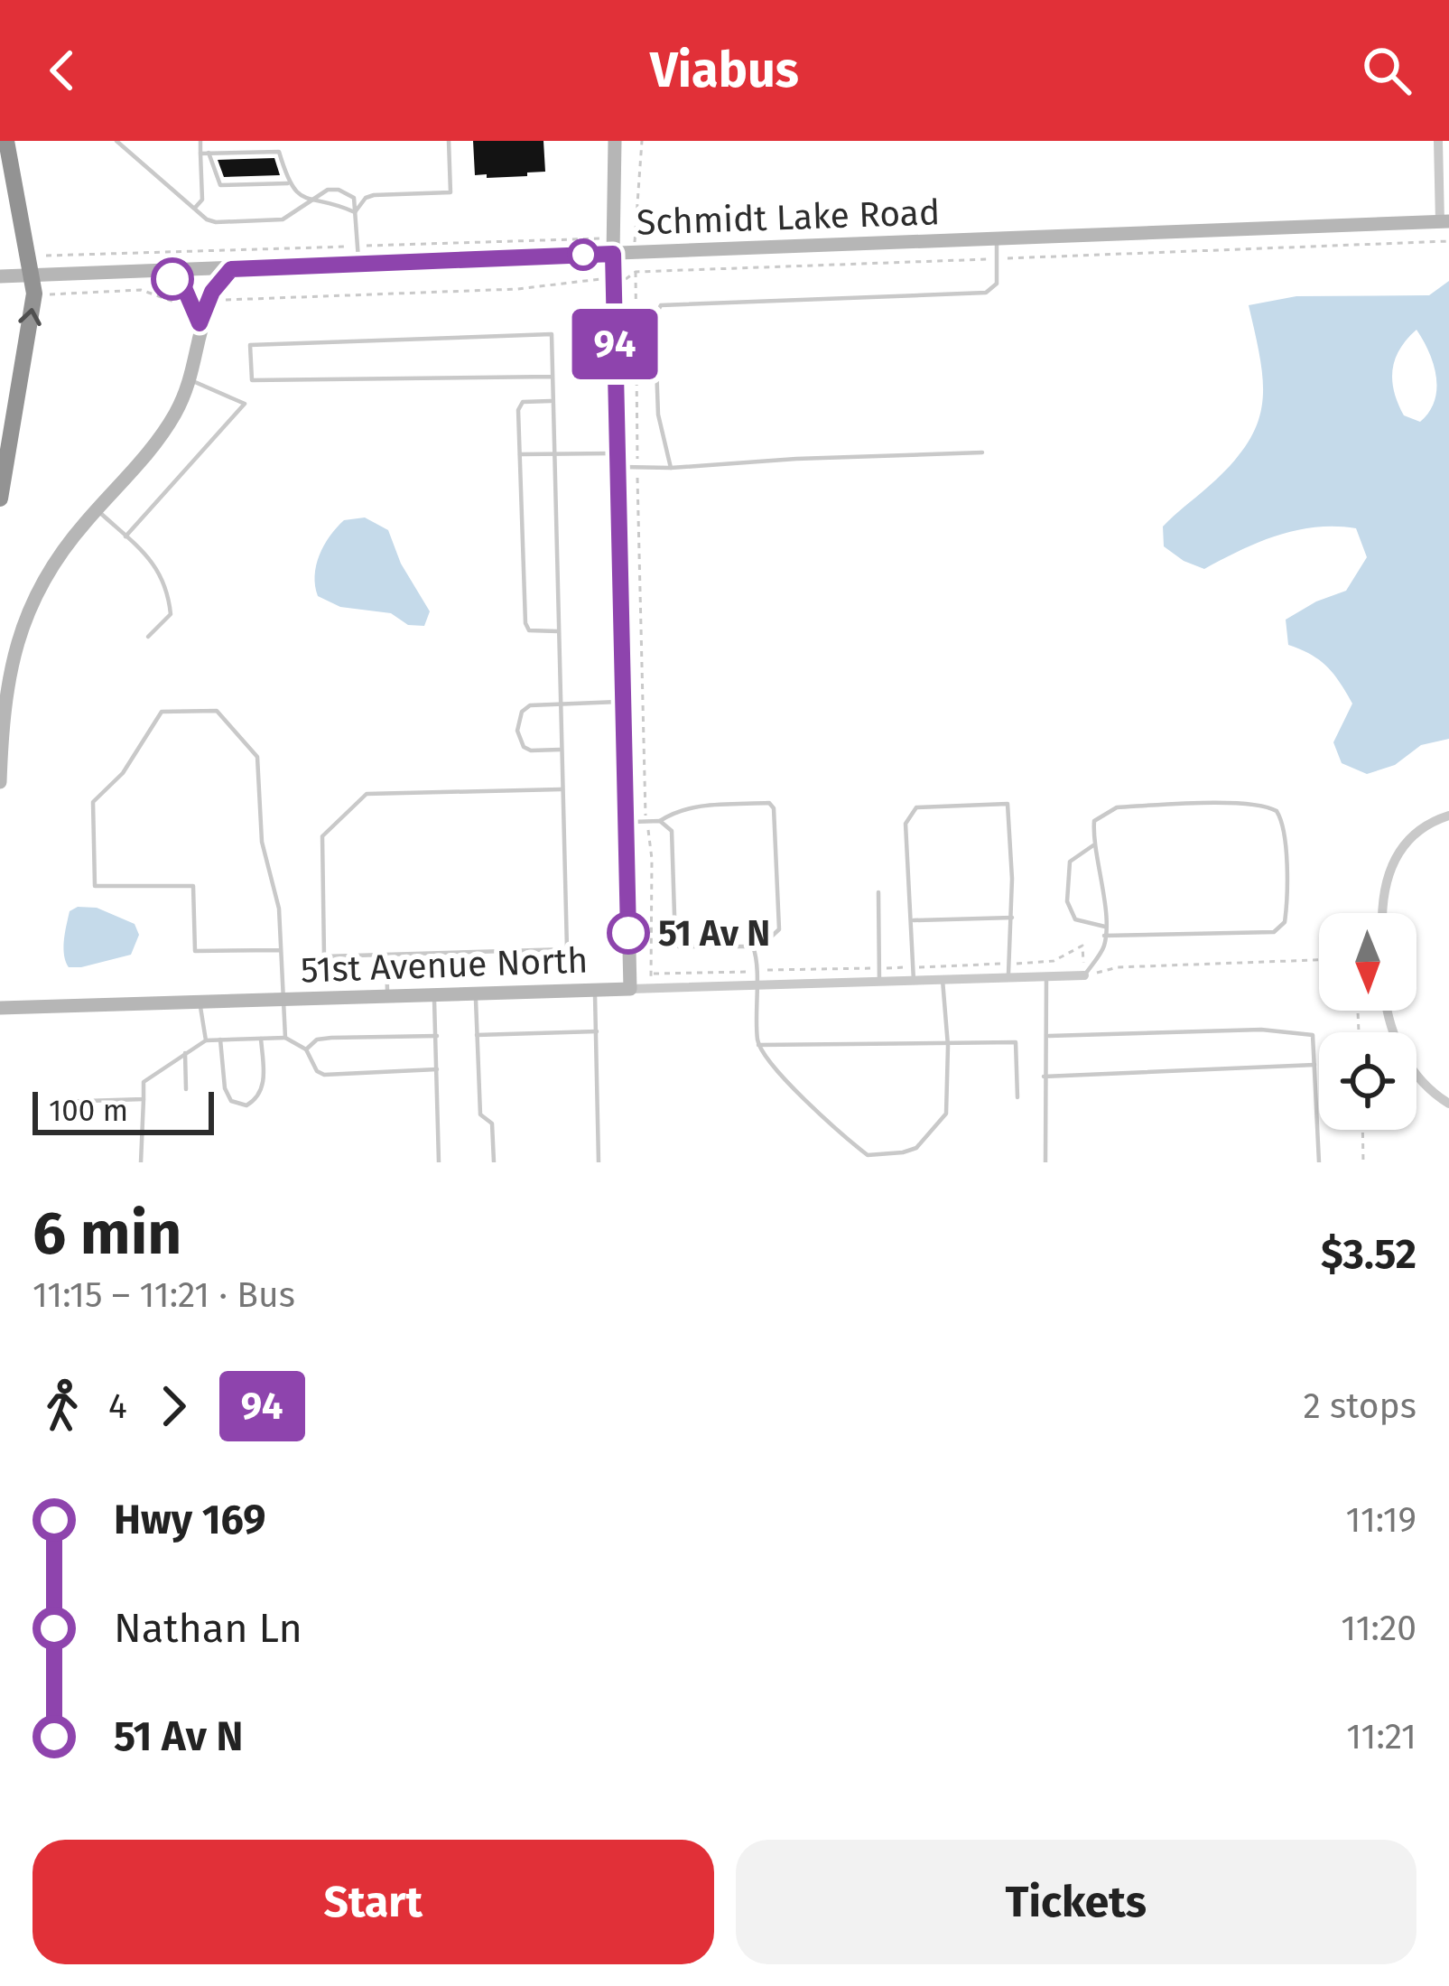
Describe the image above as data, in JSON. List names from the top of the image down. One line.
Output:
{"streets":{"street":["Schmidt Lake Road","51st Avenue North"]},"places":["51 Av N"],"lines":["bus line 94"],"scale_bar":"100 m","north":"bottom","page":{"header":"Viabus","on_map":"94","scale":"100 m","heading":["6 min","11:15 – 11:21 · Bus","$3.52"],"legs":["4","94","2 stops"],"list":[{"name":"Hwy 169","value":"11:19"},{"name":"Nathan Ln","value":"11:20"},{"name":"51 Av N","value":"11:21"}],"buttons":["Start","Tickets"]}}
